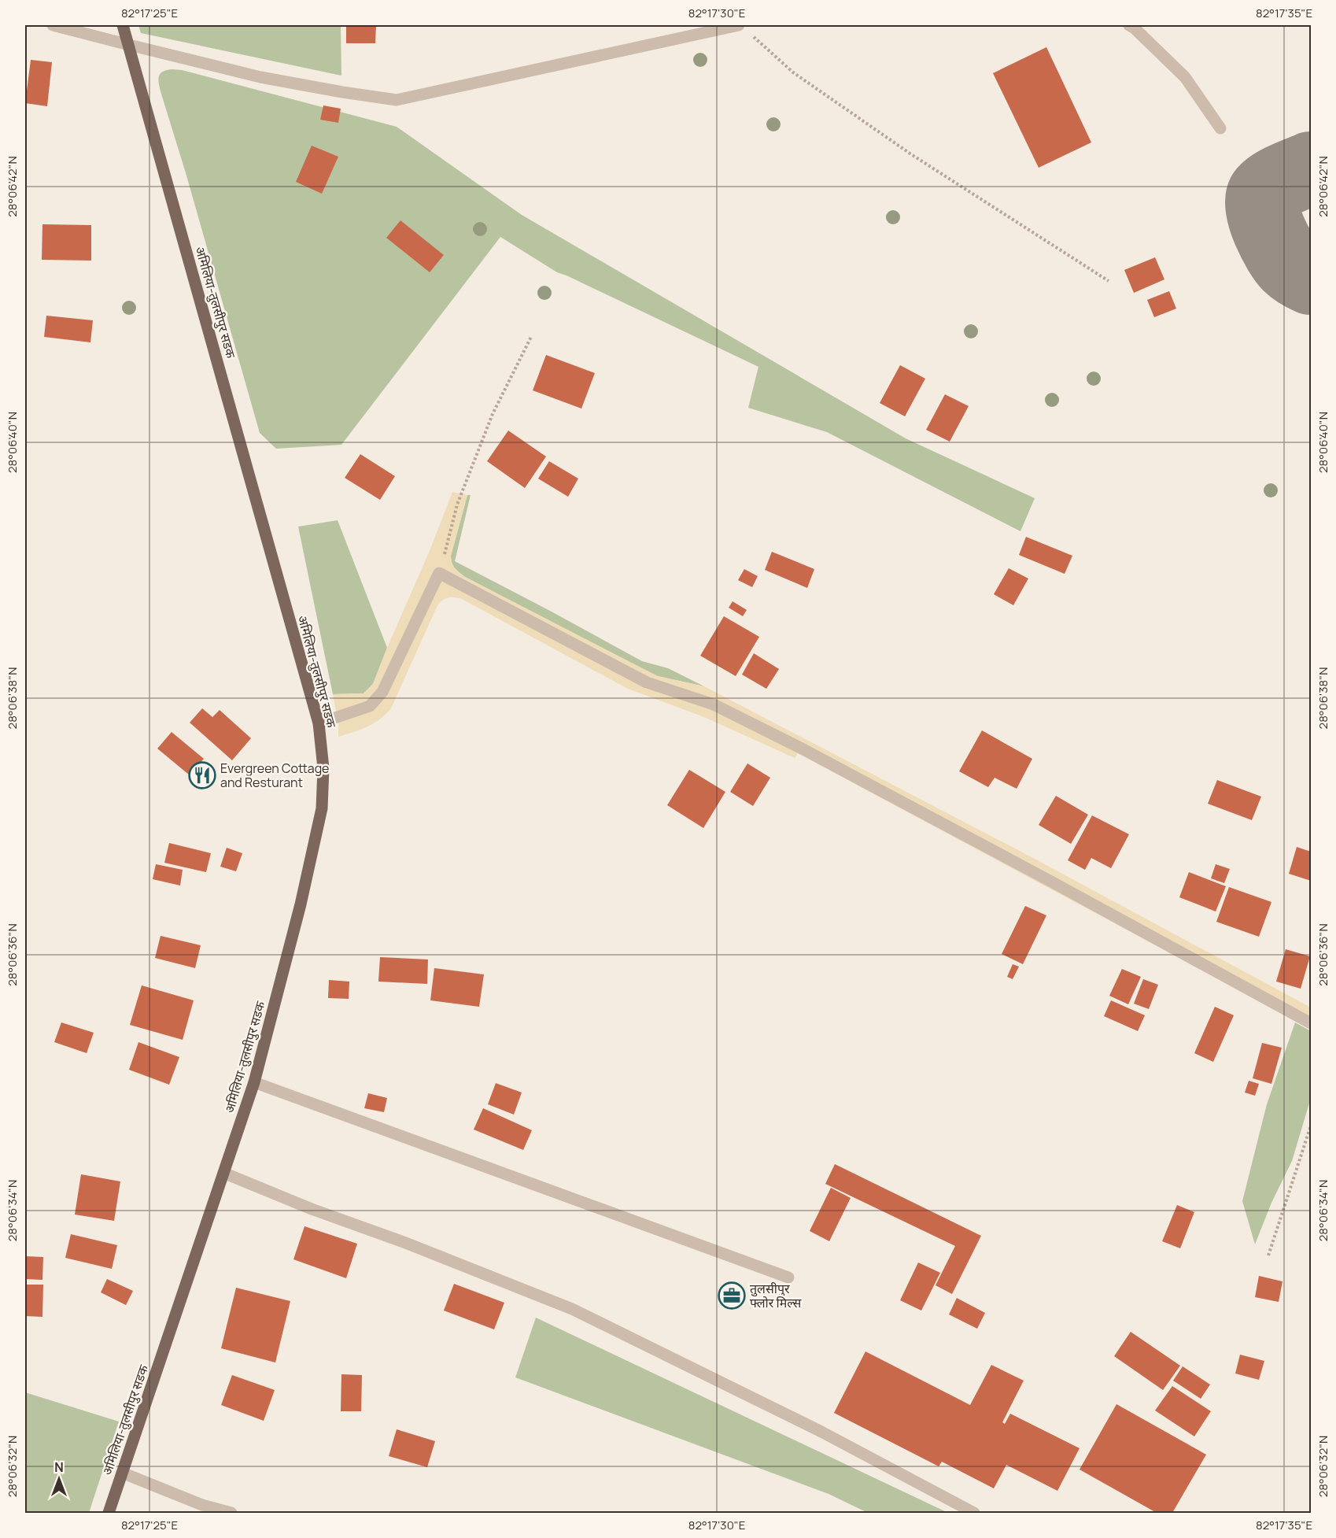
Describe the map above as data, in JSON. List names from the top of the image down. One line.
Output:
{"streets":{"main road":["अमिलिया-तुलसीपुर सडक"]},"places":{"restaurant":["Evergreen Cottage and Resturant"],"office":["तुलसीपुर फ्लोर मिल्स"]},"north":"top","coordinates":["82°17'25\"E","82°17'30\"E","82°17'35\"E","28°06'42\"N","28°06'40\"N","28°06'38\"N","28°06'36\"N","28°06'34\"N","28°06'32\"N"]}
